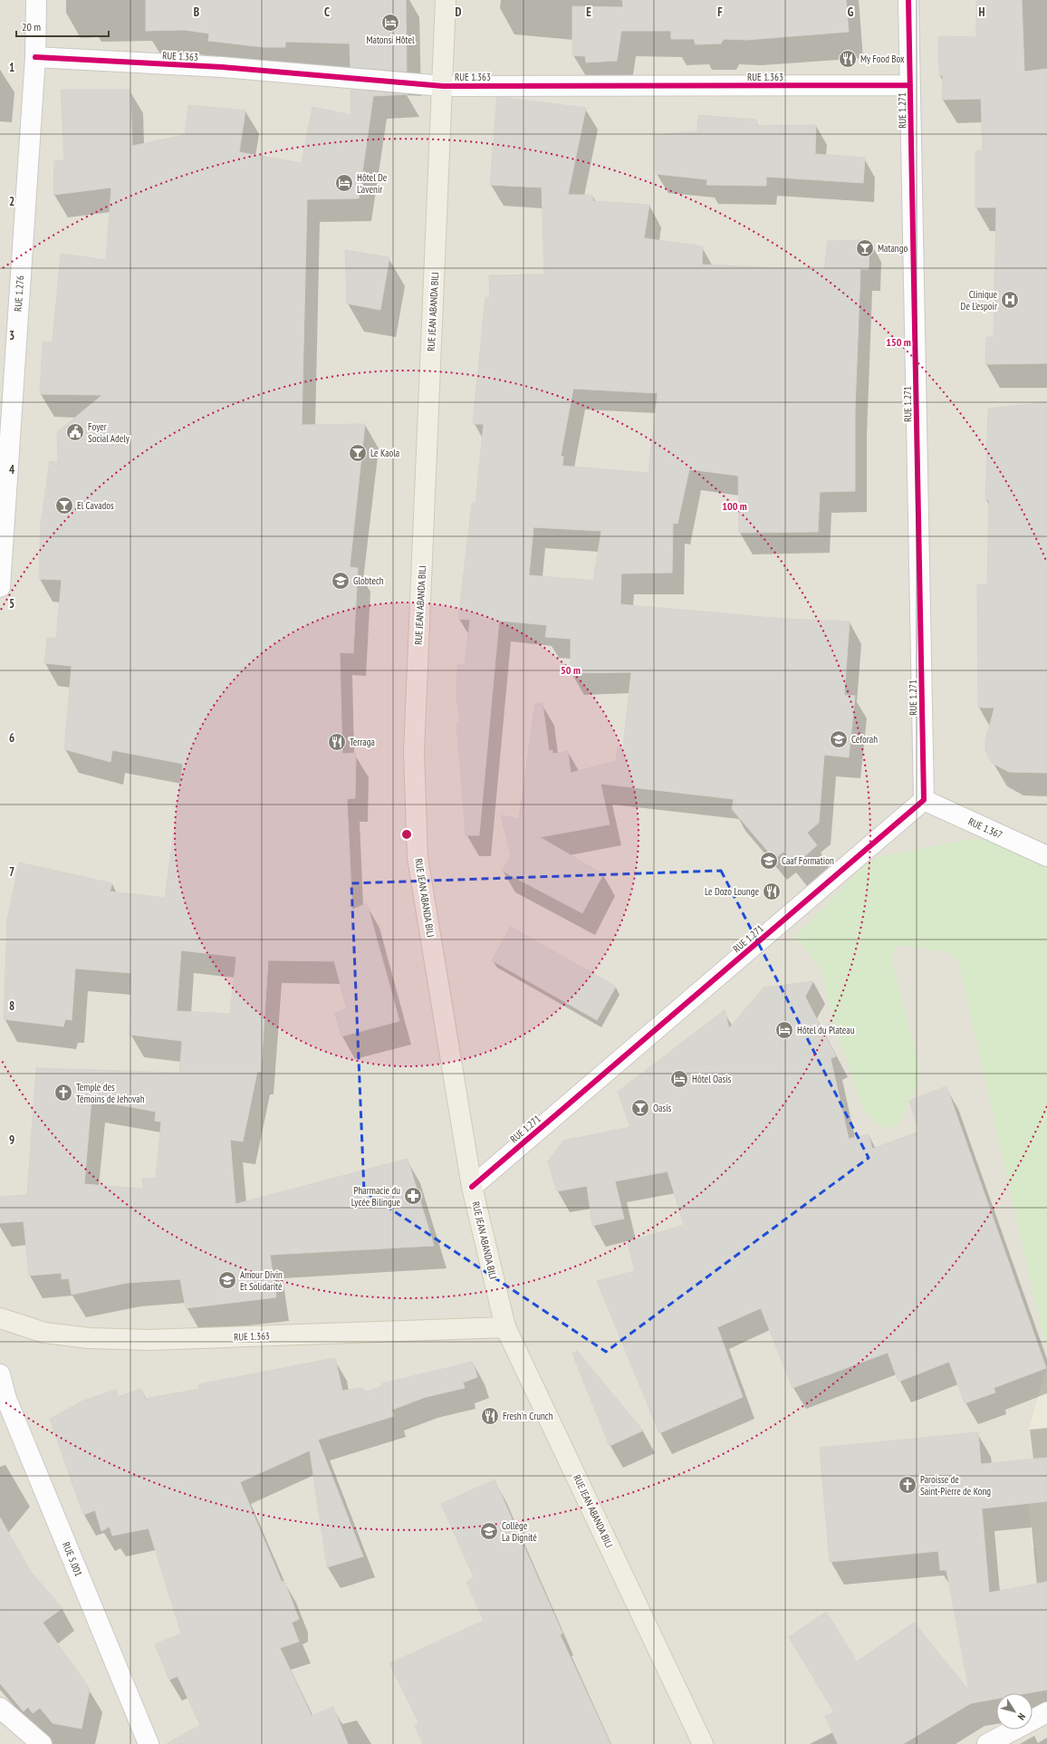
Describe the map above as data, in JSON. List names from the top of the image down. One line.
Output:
{"streets":{"main road":["RUE 1.363","RUE JEAN ABANDA BILI"],"street":["RUE 1.271","RUE 1.276","RUE 1.367","RUE 5.001"]},"crossings":[["RUE 1.363","RUE 1.271"],["RUE 1.363","RUE 1.276"],["RUE 1.363","RUE JEAN ABANDA BILI"],["RUE 1.271","RUE JEAN ABANDA BILI"],["RUE 1.271","RUE 1.367"]],"places":{"hotel":["Matonsi Hôtel","Hôtel De L'avenir","Hôtel du Plateau","Hôtel Oasis"],"restaurant":["My Food Box","Terraga","Le Dozo Lounge","Fresh'n Crunch"],"bar":["Matango","Le Kaola","El Cavados","Oasis"],"hospital":["Clinique De L'espoir"],"public building":["Foyer Social Adely"],"school or university":["Globtech","Ceforah","Caaf Formation","Amour Divin Et Solidarité","Collège La Dignité"],"church":["Temple des Témoins de Jehovah","Paroisse de Saint-Pierre de Kong"],"pharmacy":["Pharmacie du Lycée Bilingue"]},"scale_bar":"20 m","north":"bottom right","grid":{"columns":["B","C","D","E","F","G","H"],"rows":["1","2","3","4","5","6","7","8","9"]},"rings":["150 m","100 m","50 m"]}
